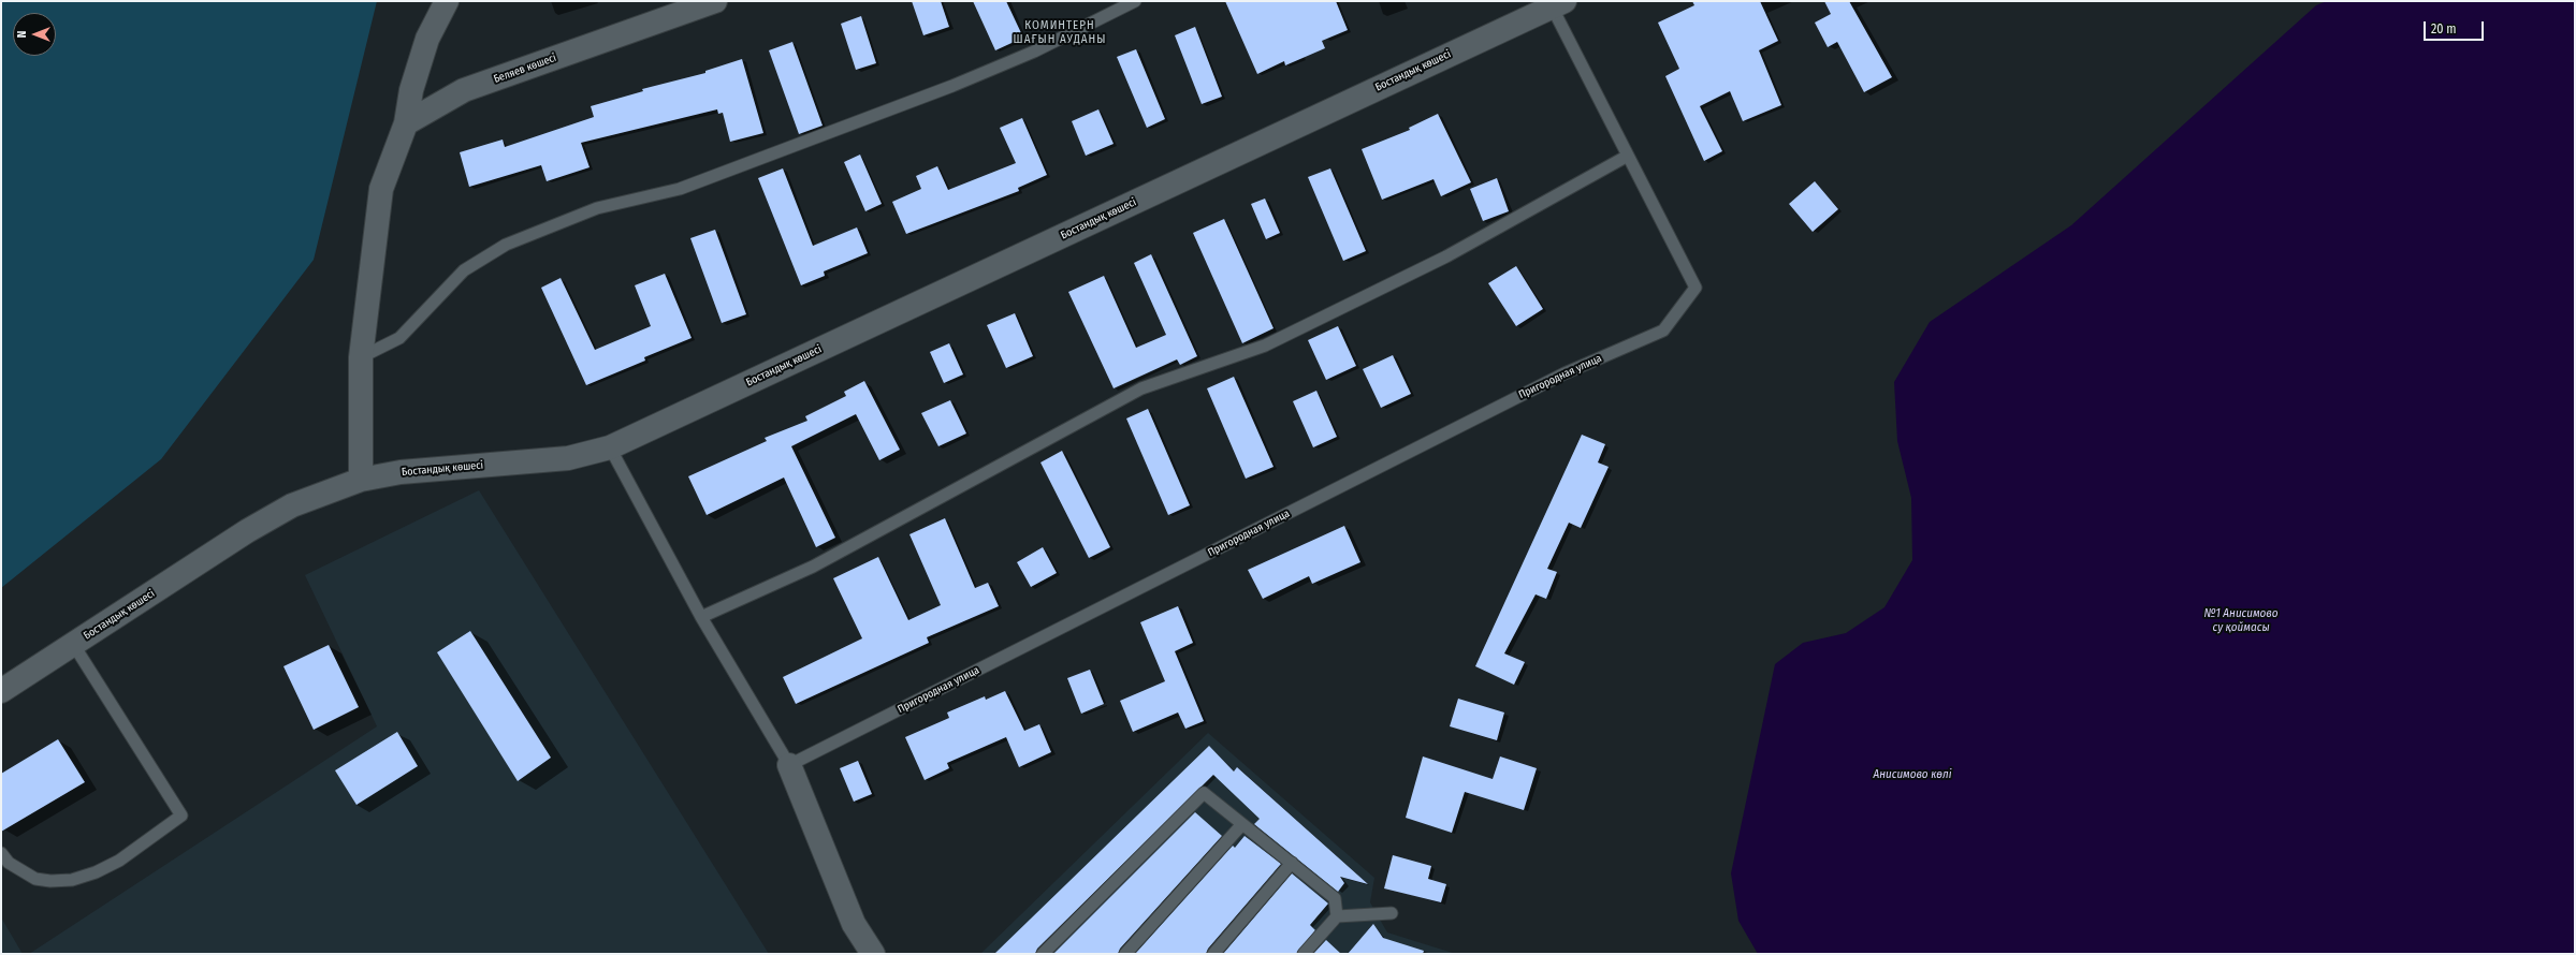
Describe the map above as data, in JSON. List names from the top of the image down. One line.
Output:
{"streets":{"street":["Беляев көшесі","Бостандық көшесі"],"lane":["Пригородная улица"]},"districts":["КОМИНТЕРН ШАҒЫН АУДАНЫ"],"water":["№1 Анисимово су қоймасы","Анисимово көлі"],"scale_bar":"20 m","north":"left"}
